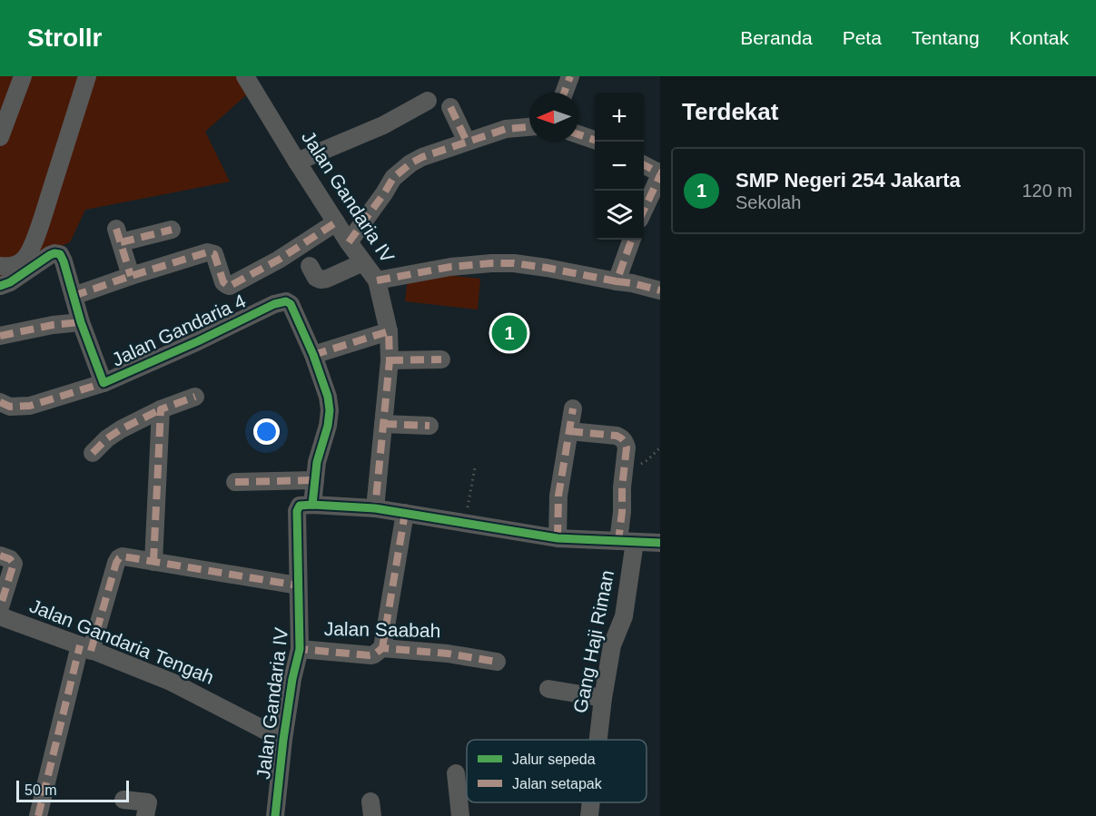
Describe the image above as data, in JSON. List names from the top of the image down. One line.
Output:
{"streets":{"street":["Jalan Gandaria IV","Jalan Gandaria 4","Jalan Saabah","Jalan Gandaria Tengah","Gang Haji Riman"]},"crossings":[["Jalan Gandaria IV","Jalan Gandaria 4"],["Jalan Gandaria IV","Jalan Saabah"],["Jalan Gandaria IV","Jalan Gandaria Tengah"]],"legend":["Jalur sepeda","Jalan setapak"],"scale_bar":"50 m","north":"left","page":{"header":"Strollr","nav":["Beranda","Peta","Tentang","Kontak"],"heading":"Terdekat","map_buttons":["+","−"],"list":[{"mark":"1","name":"SMP Negeri 254 Jakarta","note":"Sekolah","value":"120 m"}],"pins":"1","scale":"50 m"}}
